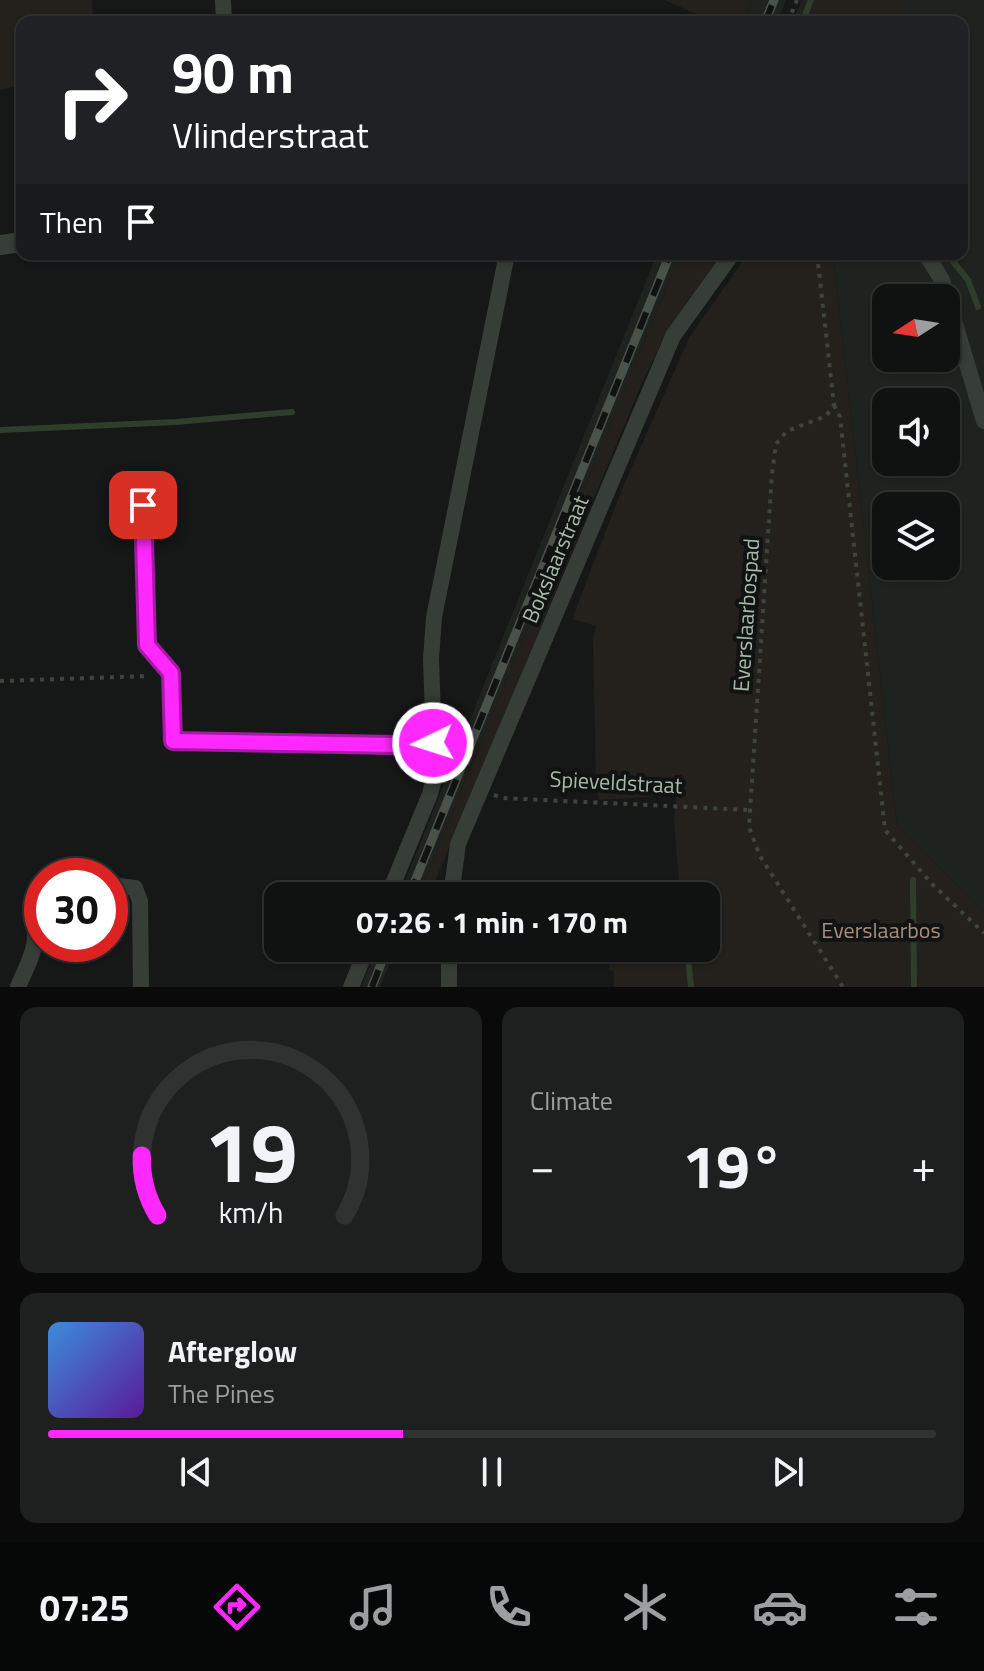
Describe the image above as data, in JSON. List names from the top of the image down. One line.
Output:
{"streets":{"street":["Bokslaarstraat"],"path":["Everslaarbospad","Spieveldstraat"]},"crossings":[["Bokslaarstraat","Spieveldstraat"],["Everslaarbospad","Spieveldstraat"]],"parks":["Everslaarbos"],"north":"left","page":{"turn":["90 m","Vlinderstraat"],"then":"Then","limit":"30","trip":"07:26 · 1 min · 170 m","tile":"Climate","heat":["−","19°","+"],"song":["Afterglow","The Pines"],"tabs":"07:25","gauge":["19","km/h"]}}
